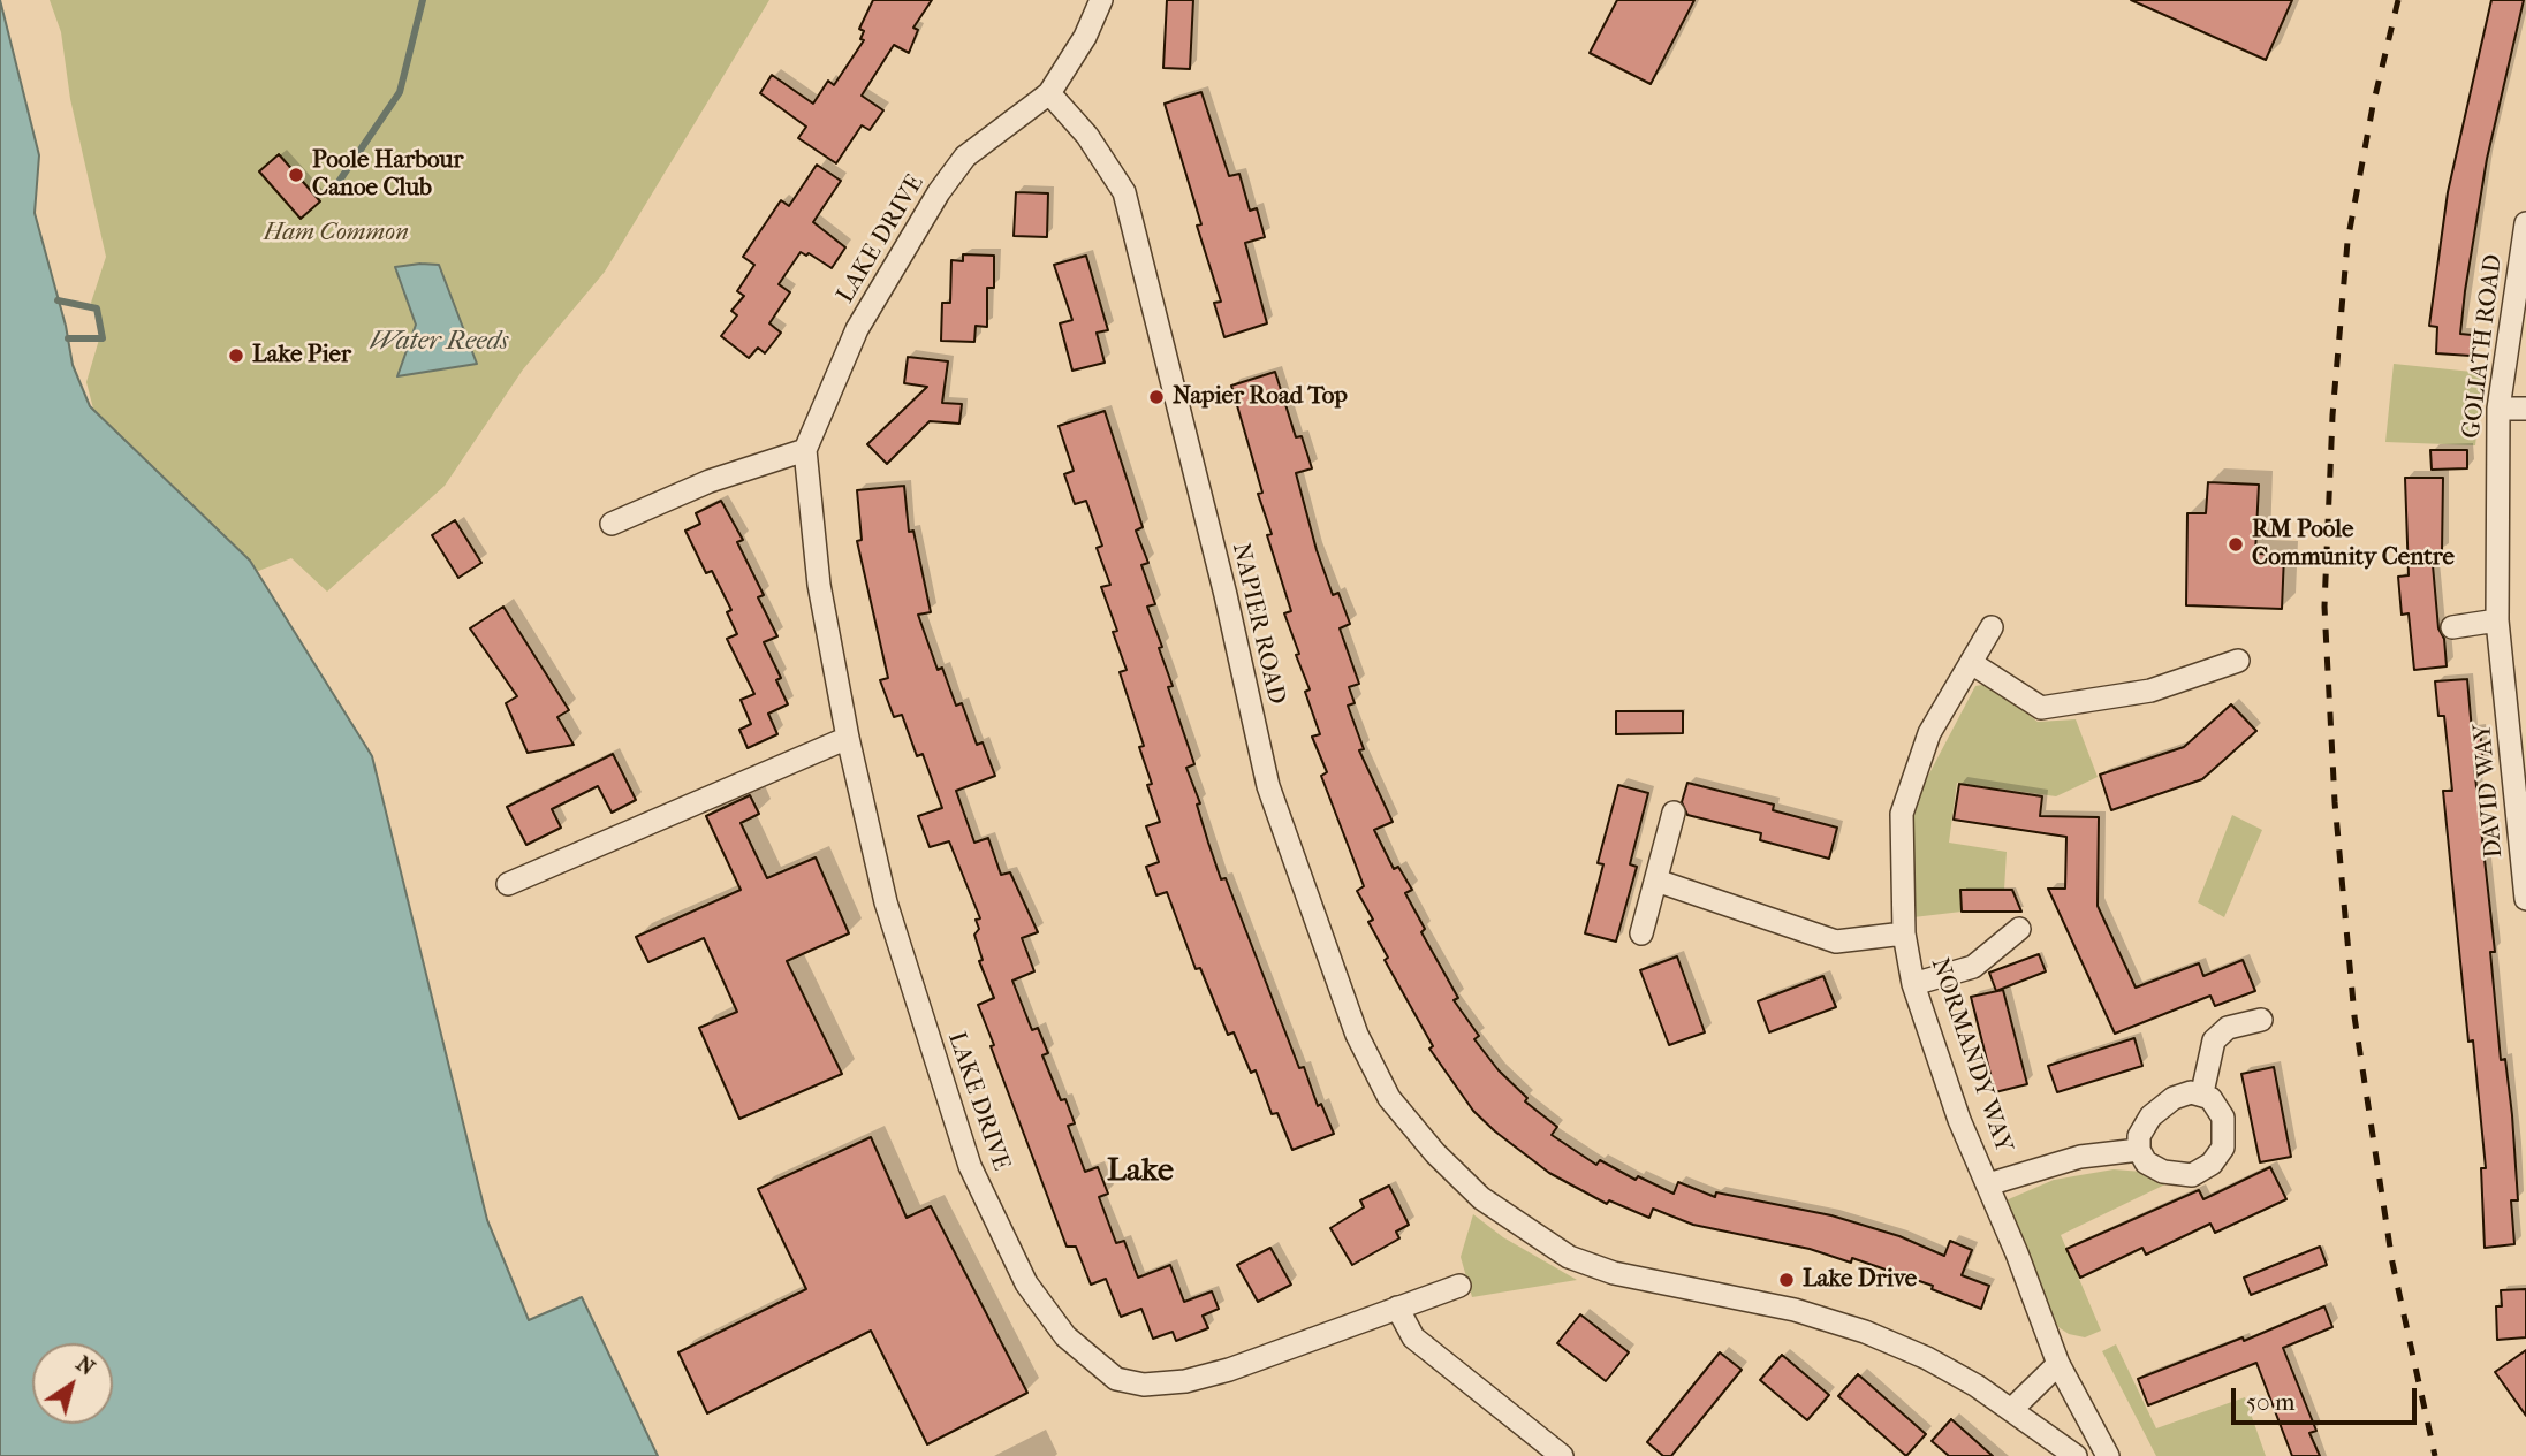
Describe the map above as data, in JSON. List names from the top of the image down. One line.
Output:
{"streets":{"street":["LAKE DRIVE","GOLIATH ROAD","NAPIER ROAD","DAVID WAY","NORMANDY WAY"]},"crossings":[["LAKE DRIVE","NAPIER ROAD"],["GOLIATH ROAD","DAVID WAY"]],"districts":["Lake"],"water":["Water Reeds"],"parks":["Ham Common"],"places":["Poole Harbour Canoe Club","Lake Pier","Napier Road Top","RM Poole Community Centre","Lake Drive"],"scale_bar":"50 m","north":"top right"}
